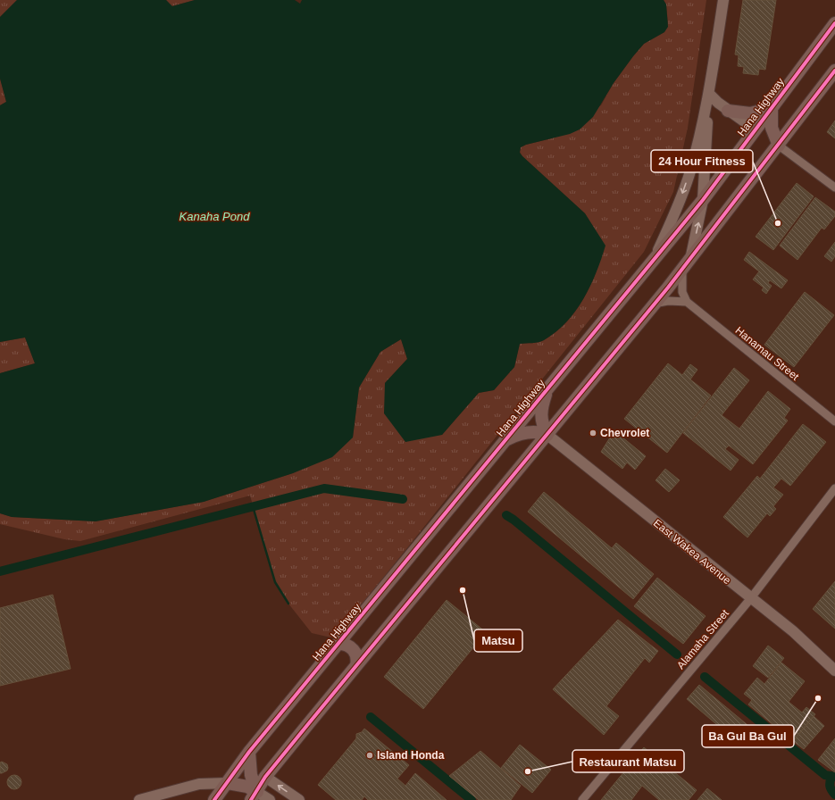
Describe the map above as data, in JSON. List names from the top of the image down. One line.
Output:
{"streets":{"main road":["Hana Highway"],"street":["Hanamau Street","East Wakea Avenue","Alamaha Street"]},"crossings":[["East Wakea Avenue","Alamaha Street"]],"water":["Kanaha Pond"],"places":["24 Hour Fitness","Chevrolet","Matsu","Ba Gul Ba Gul","Island Honda","Restaurant Matsu"]}
